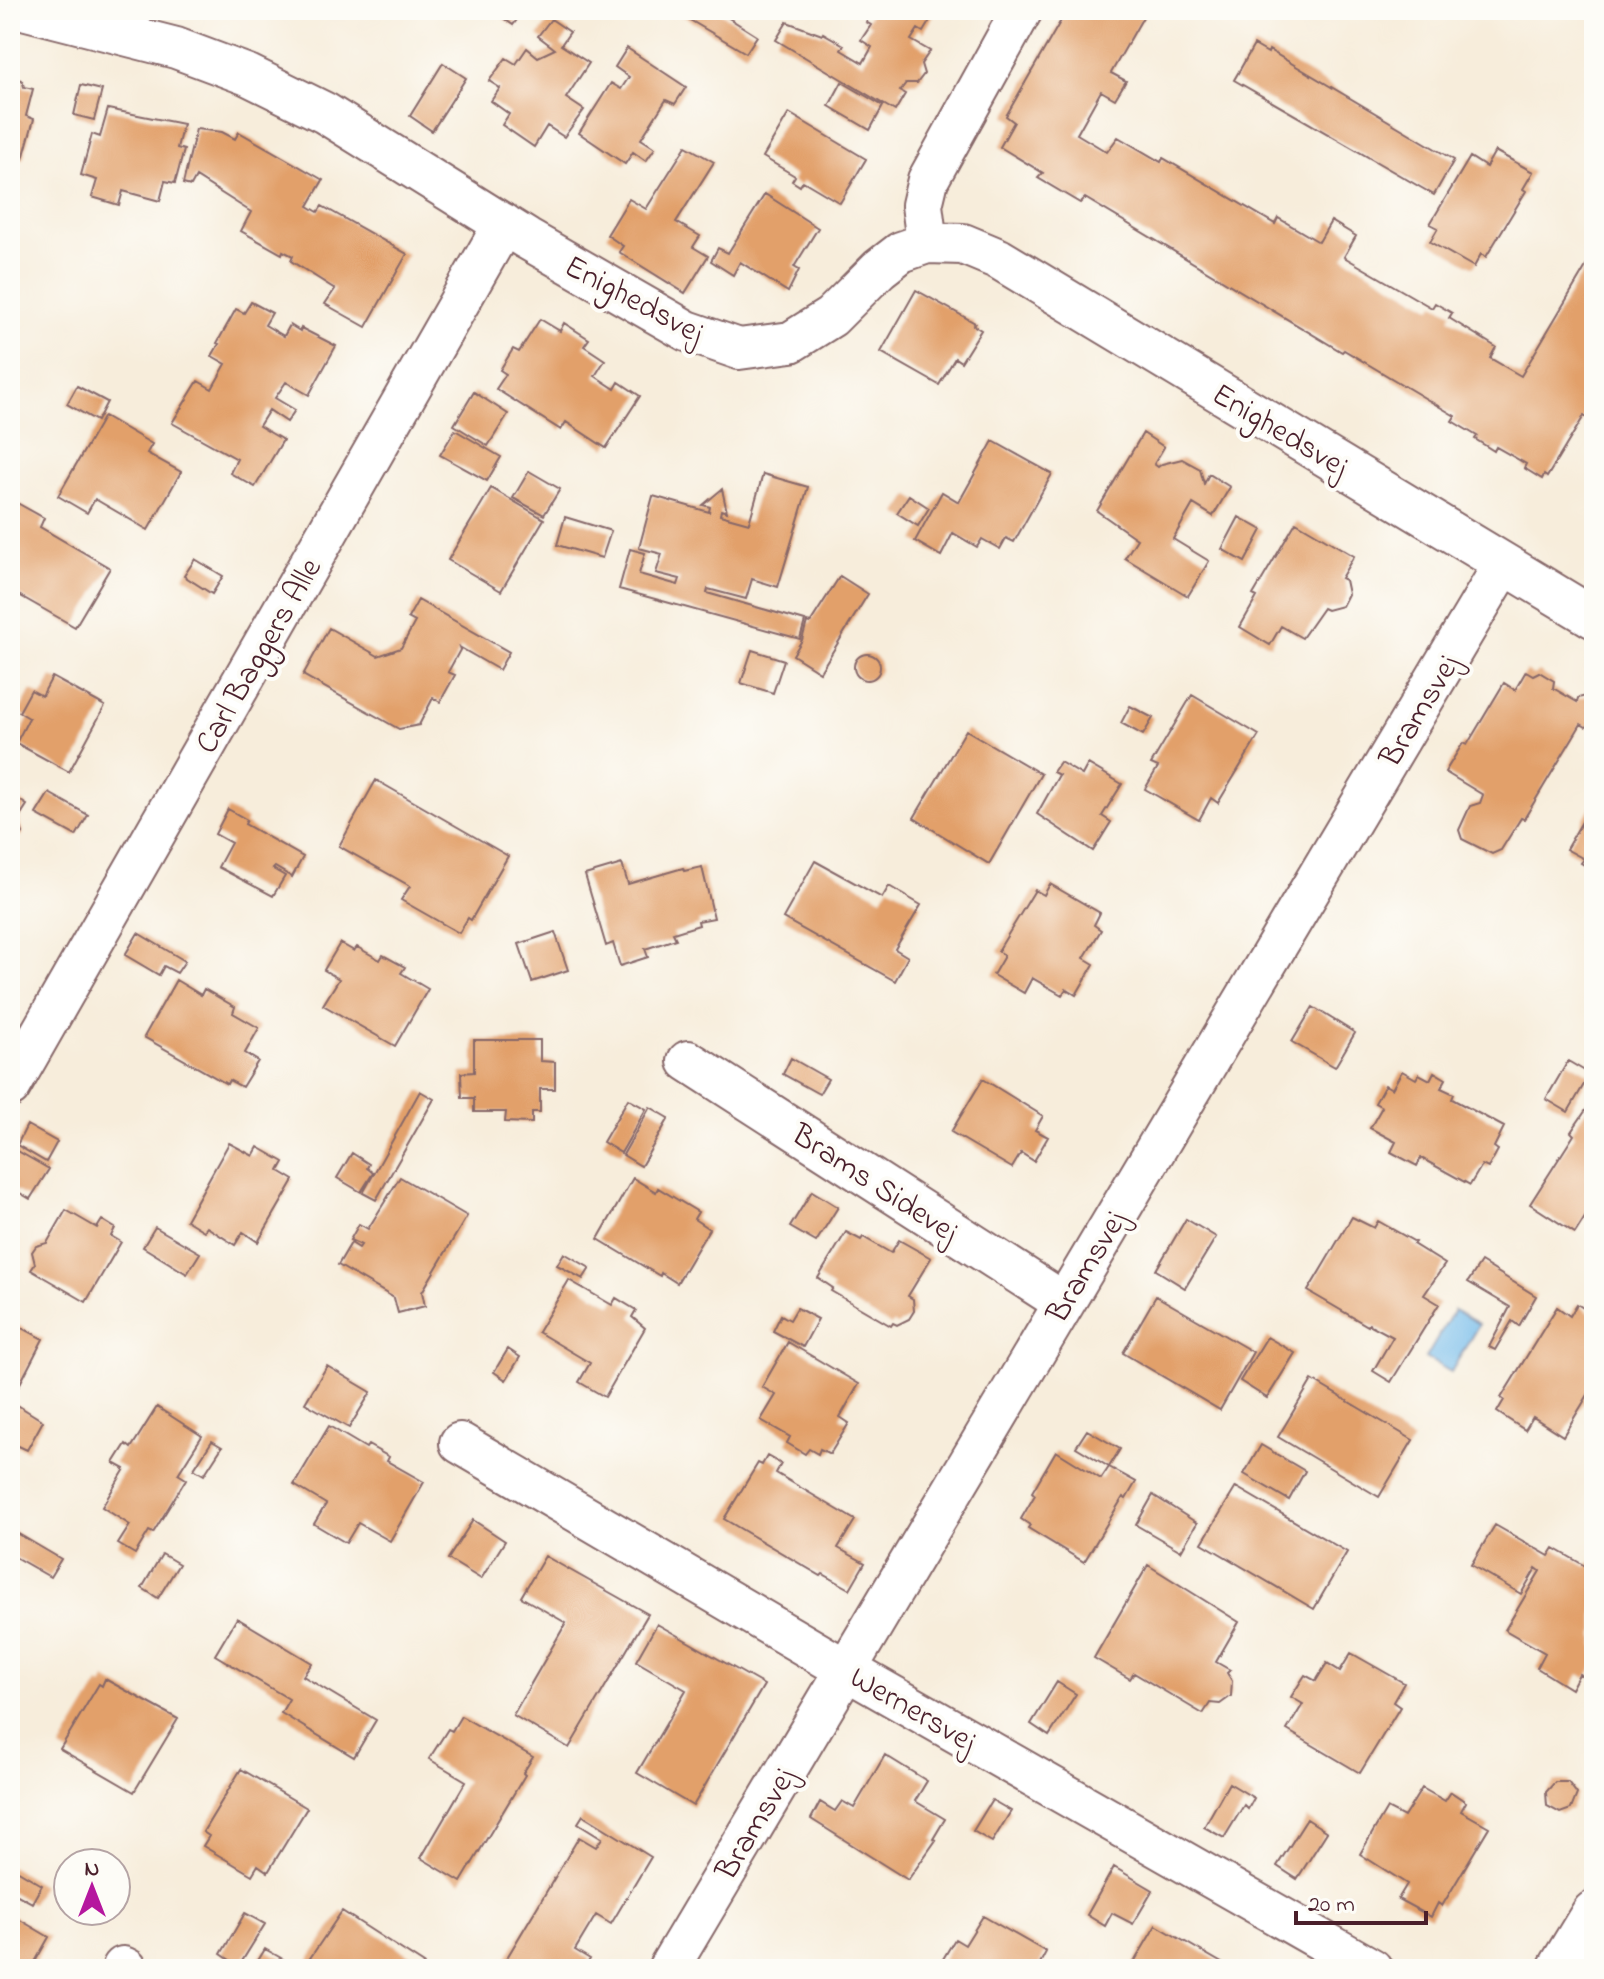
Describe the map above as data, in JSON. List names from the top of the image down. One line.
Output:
{"streets":{"street":["Enighedsvej","Carl Baggers Alle","Bramsvej","Brams Sidevej","Wernersvej"]},"crossings":[["Enighedsvej","Carl Baggers Alle"],["Enighedsvej","Bramsvej"],["Bramsvej","Brams Sidevej"],["Bramsvej","Wernersvej"]],"scale_bar":"20 m","north":"top"}
